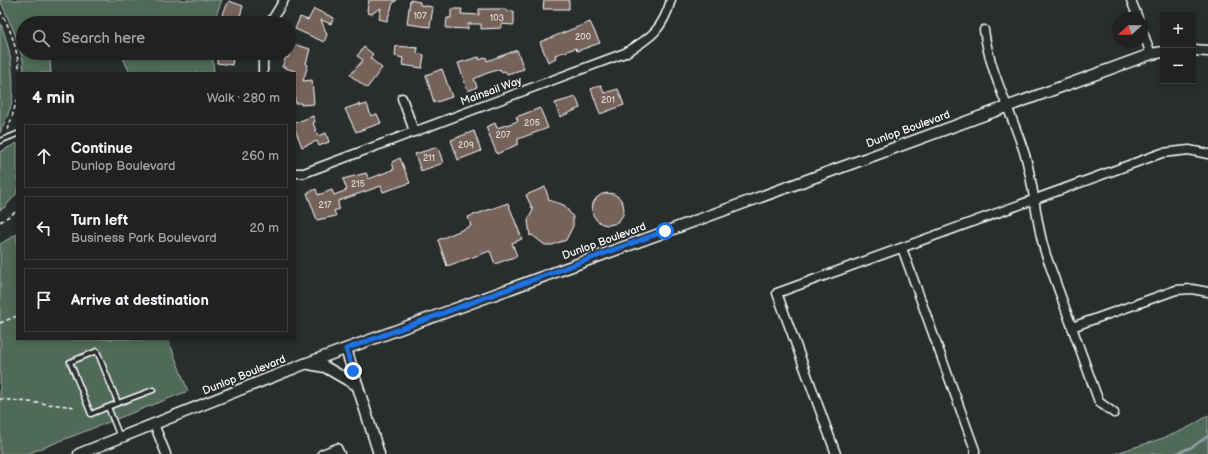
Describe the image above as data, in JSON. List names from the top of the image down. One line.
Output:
{"streets":{"street":["Mainsail Way","Dunlop Boulevard"]},"house_numbers":["107","103","200","201","205","207","209","211","215","217"],"north":"left","page":{"map_buttons":["+","−"],"search":"Search here","heading":["4 min","Walk · 280 m"],"list":[["Continue","Dunlop Boulevard","260 m"],["Turn left","Business Park Boulevard","20 m"],"Arrive at destination"]}}
